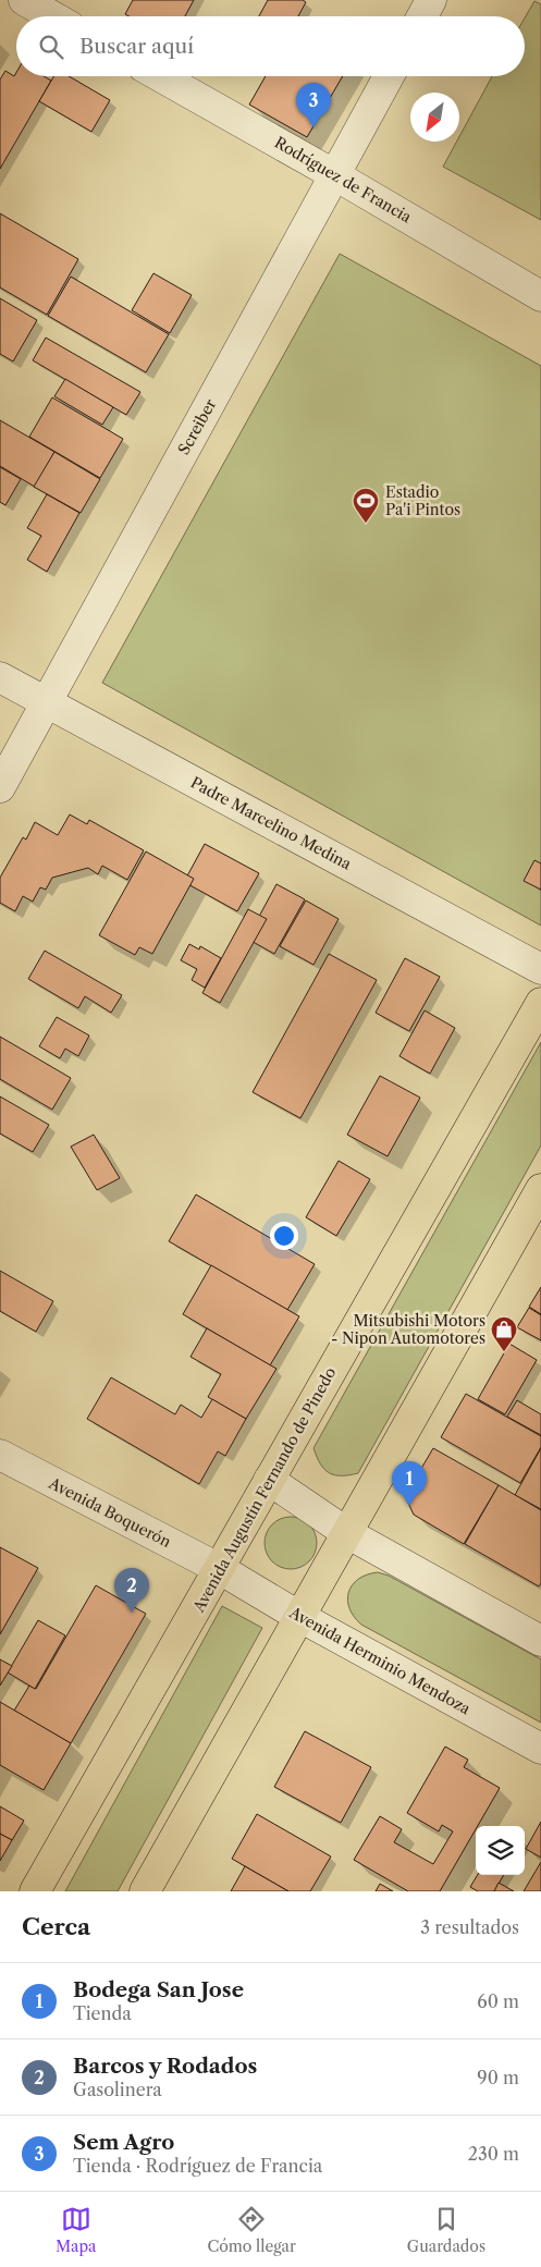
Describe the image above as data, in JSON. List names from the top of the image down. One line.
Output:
{"streets":{"highway":["Avenida Augustín Fernando de Pinedo"],"street":["Rodríguez de Francia","Screiber","Padre Marcelino Medina","Avenida Boquerón","Avenida Herminio Mendoza"]},"crossings":[["Rodríguez de Francia","Screiber"],["Screiber","Padre Marcelino Medina"],["Avenida Augustín Fernando de Pinedo","Avenida Boquerón"],["Avenida Augustín Fernando de Pinedo","Avenida Herminio Mendoza"],["Avenida Boquerón","Avenida Herminio Mendoza"]],"places":{"sports":["Estadio Pa'i Pintos"],"shop":["Mitsubishi Motors - Nipon Automotores"]},"north":"bottom left","page":{"search":"Buscar aquí","pins":["3","1","2"],"heading":["Cerca","3 resultados"],"list":[{"mark":"1","name":"Bodega San Jose","note":"Tienda","value":"60 m"},{"mark":"2","name":"Barcos y Rodados","note":"Gasolinera","value":"90 m"},{"mark":"3","name":"Sem Agro","note":"Tienda · Rodríguez de Francia","value":"230 m"}],"nav":["Mapa","Cómo llegar","Guardados"]}}
